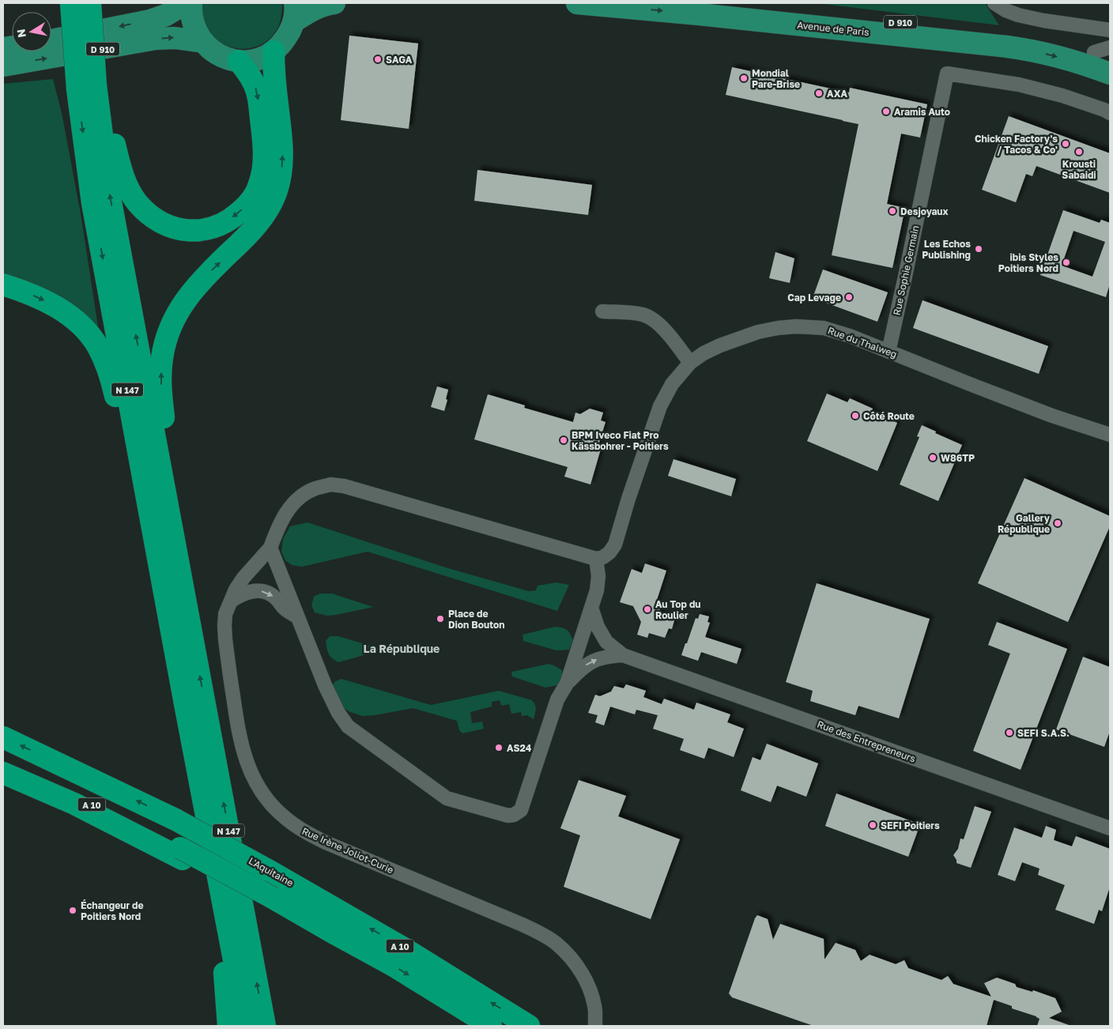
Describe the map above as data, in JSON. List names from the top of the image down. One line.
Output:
{"streets":{"highway":["N 147","A 10","L'Aquitaine"],"main road":["D 910","Avenue de Paris"],"street":["Rue Sophie Germain","Rue du Thalweg","Rue des Entrepreneurs","Rue Irène Joliot-Curie"]},"crossings":[["Rue Sophie Germain","Rue du Thalweg"]],"districts":["La République"],"places":["SAGA","Mondial Pare-Brise","AXA","Aramis Auto","Chicken Factory's / Tacos & Co'","Krousti Sabaidi","Desjoyaux","Les Echos Publishing","ibis Styles Poitiers Nord","Cap Levage","Côté Route","BPM Iveco Fiat Pro Kässbohrer - Poitiers","W86TP","Gallery République","Au Top du Roulier","Place de Dion Bouton","SEFI S.A.S.","AS24","SEFI Poitiers","Échangeur de Poitiers Nord"],"north":"left"}
